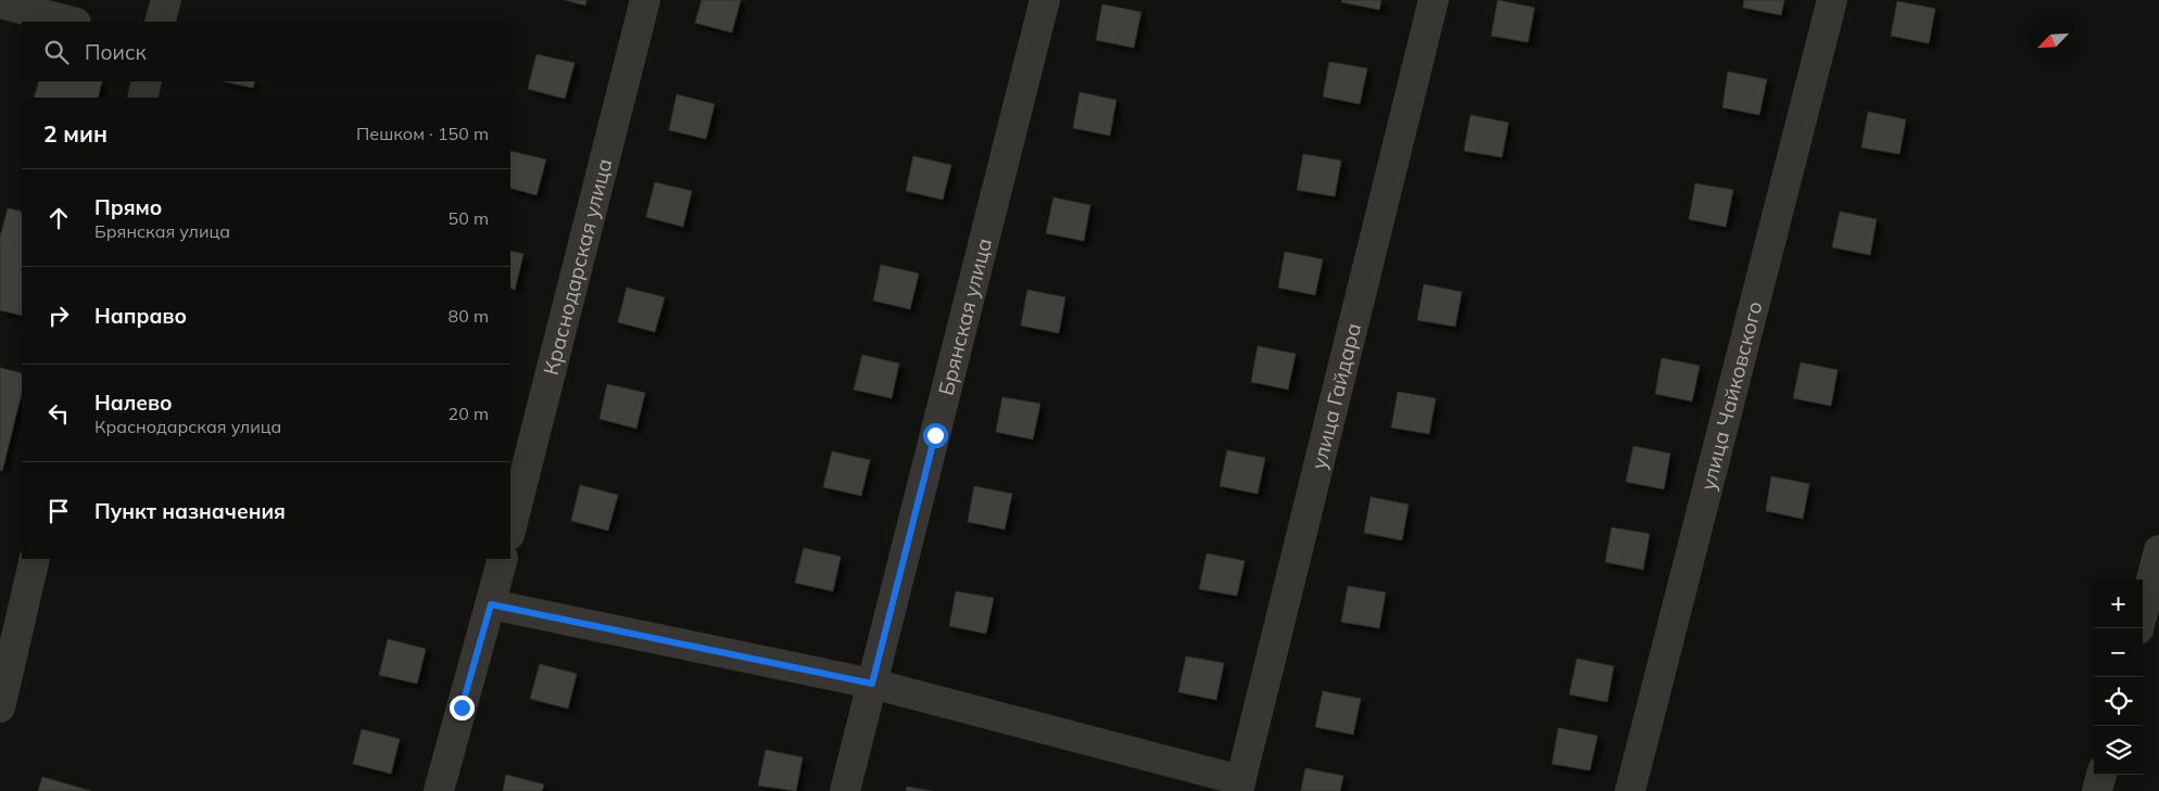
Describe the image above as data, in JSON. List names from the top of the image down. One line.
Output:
{"streets":{"street":["Краснодарская улица","Брянская улица","улица Гайдара","улица Чайковского"]},"north":"bottom left","page":{"search":"Поиск","heading":["2 мин","Пешком · 150 m"],"list":[["Прямо","Брянская улица","50 m"],["Направо","80 m"],["Налево","Краснодарская улица","20 m"],"Пункт назначения"],"map_buttons":["+","−"]}}
